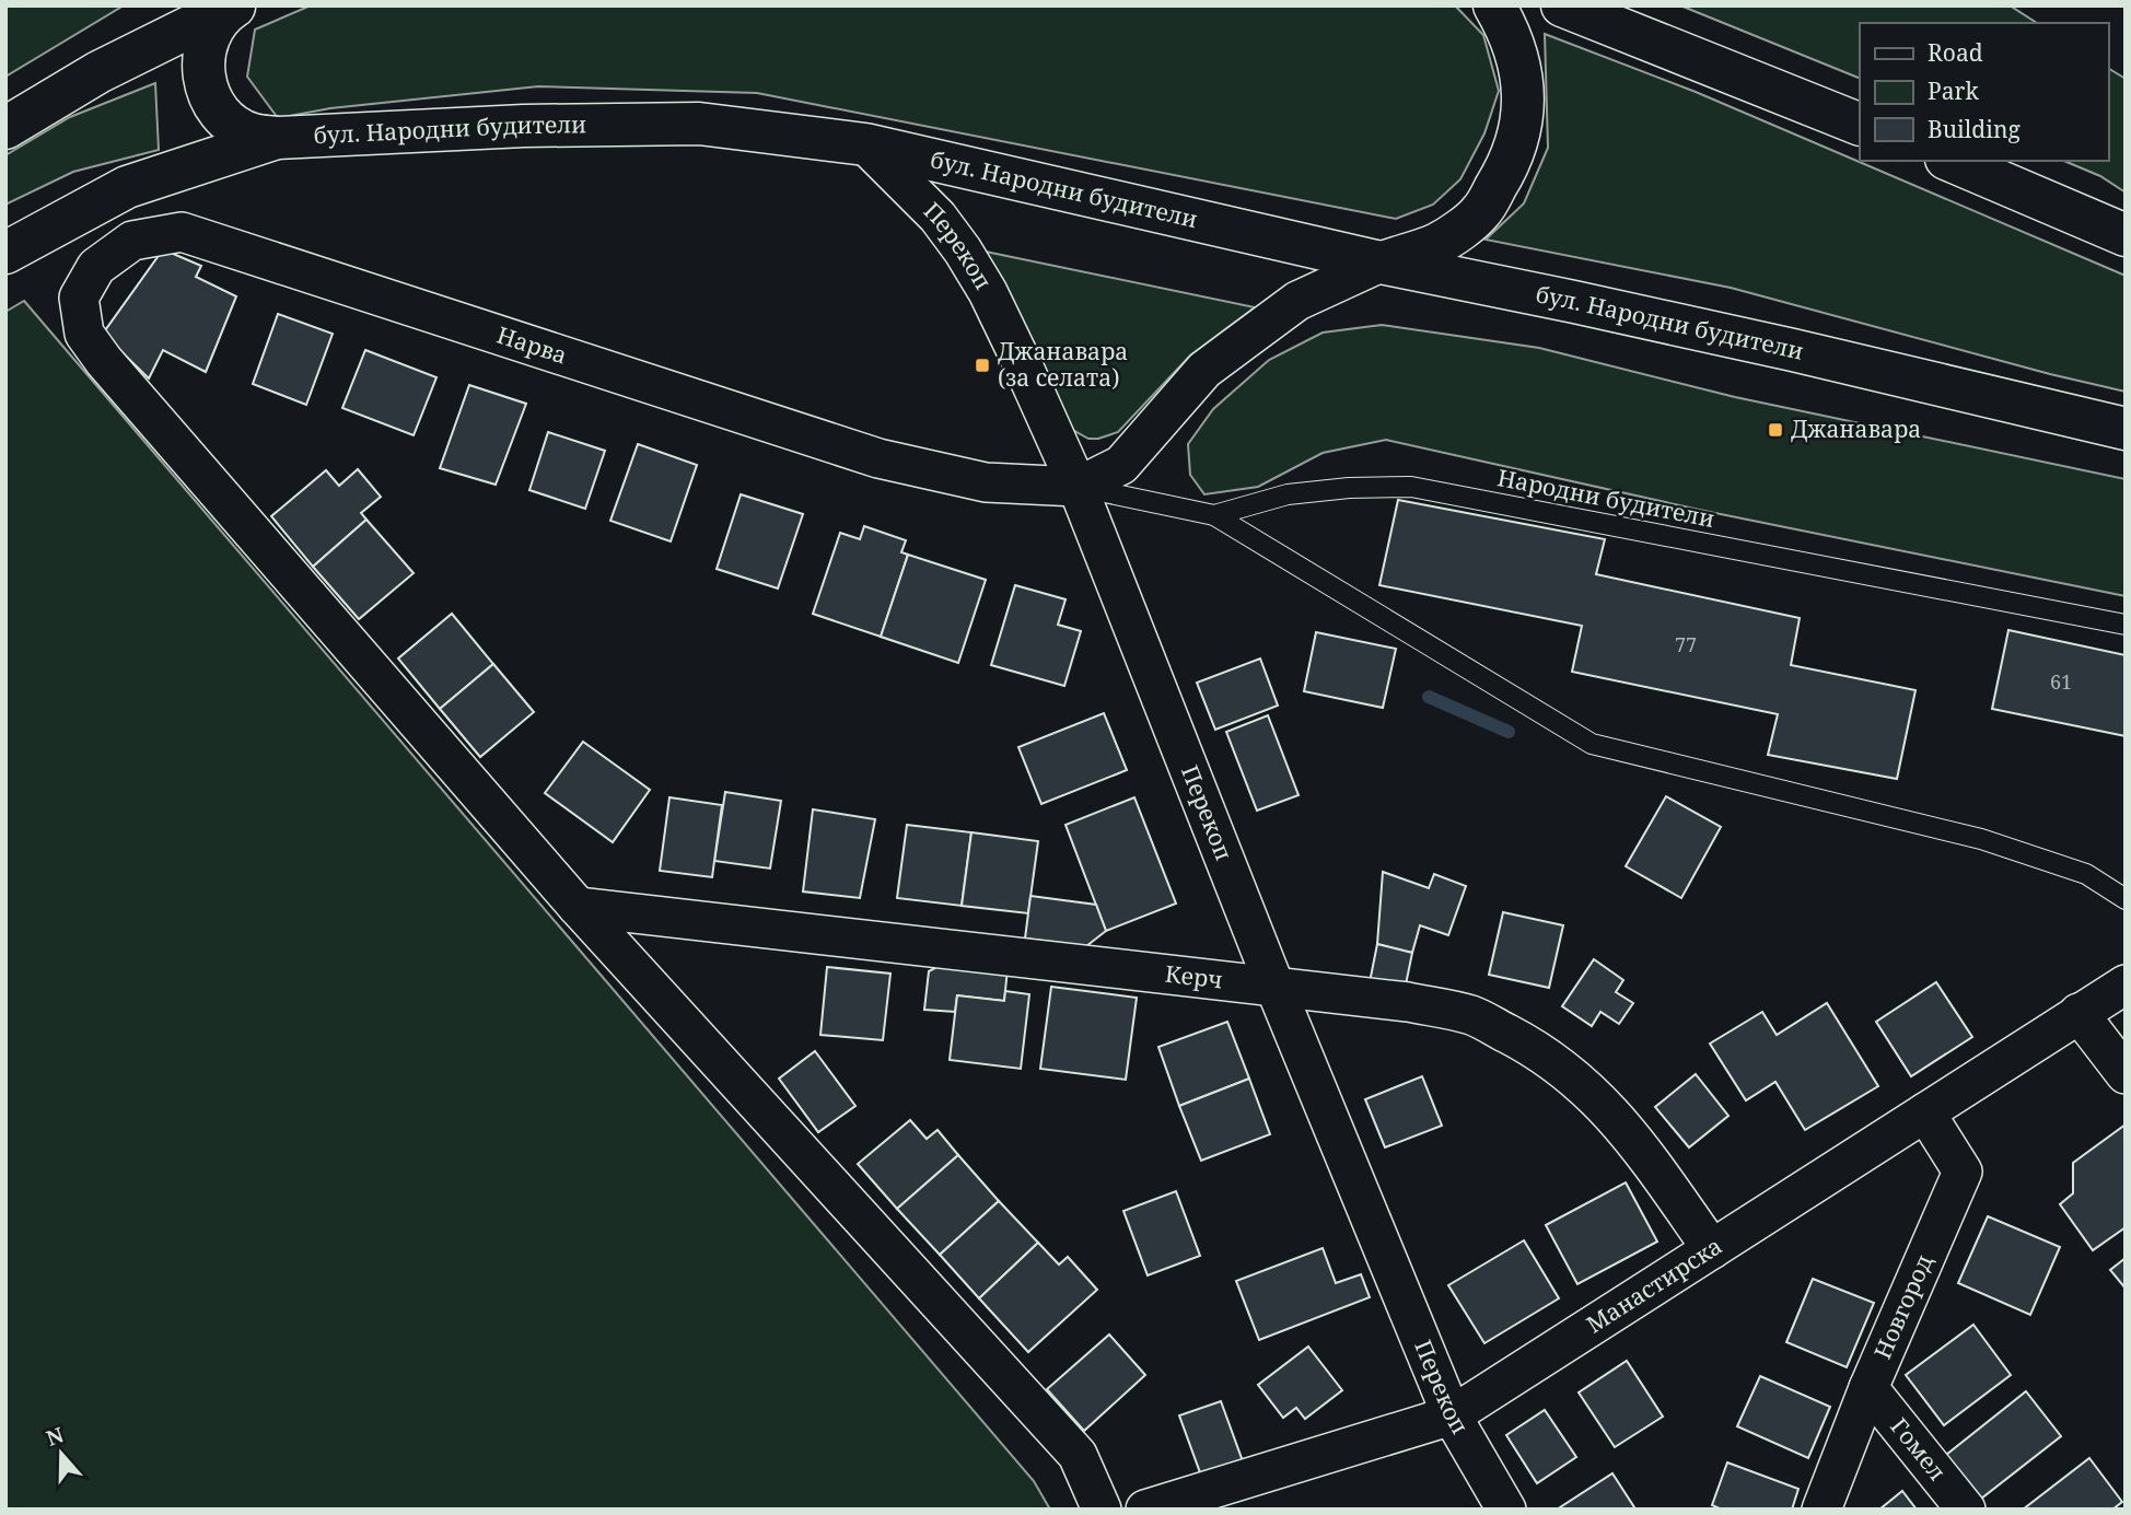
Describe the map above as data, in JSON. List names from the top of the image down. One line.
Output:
{"streets":{"main road":["бул. Народни будители"],"street":["Перекоп","Нарва","Керч","Манастирска","Новгород","Гомел"],"lane":["Народни будители"]},"crossings":[["бул. Народни будители","Перекоп"],["Перекоп","Нарва"],["Перекоп","Народни будители"],["Перекоп","Керч"],["Перекоп","Манастирска"],["Нарва","Народни будители"],["Нарва","Керч"],["Керч","Манастирска"],["Манастирска","Новгород"],["Новгород","Гомел"]],"places":{"transit":["Джанавара (за селата)","Джанавара"]},"house_numbers":["77","61"],"legend":["Road","Park","Building"],"north":"top"}
